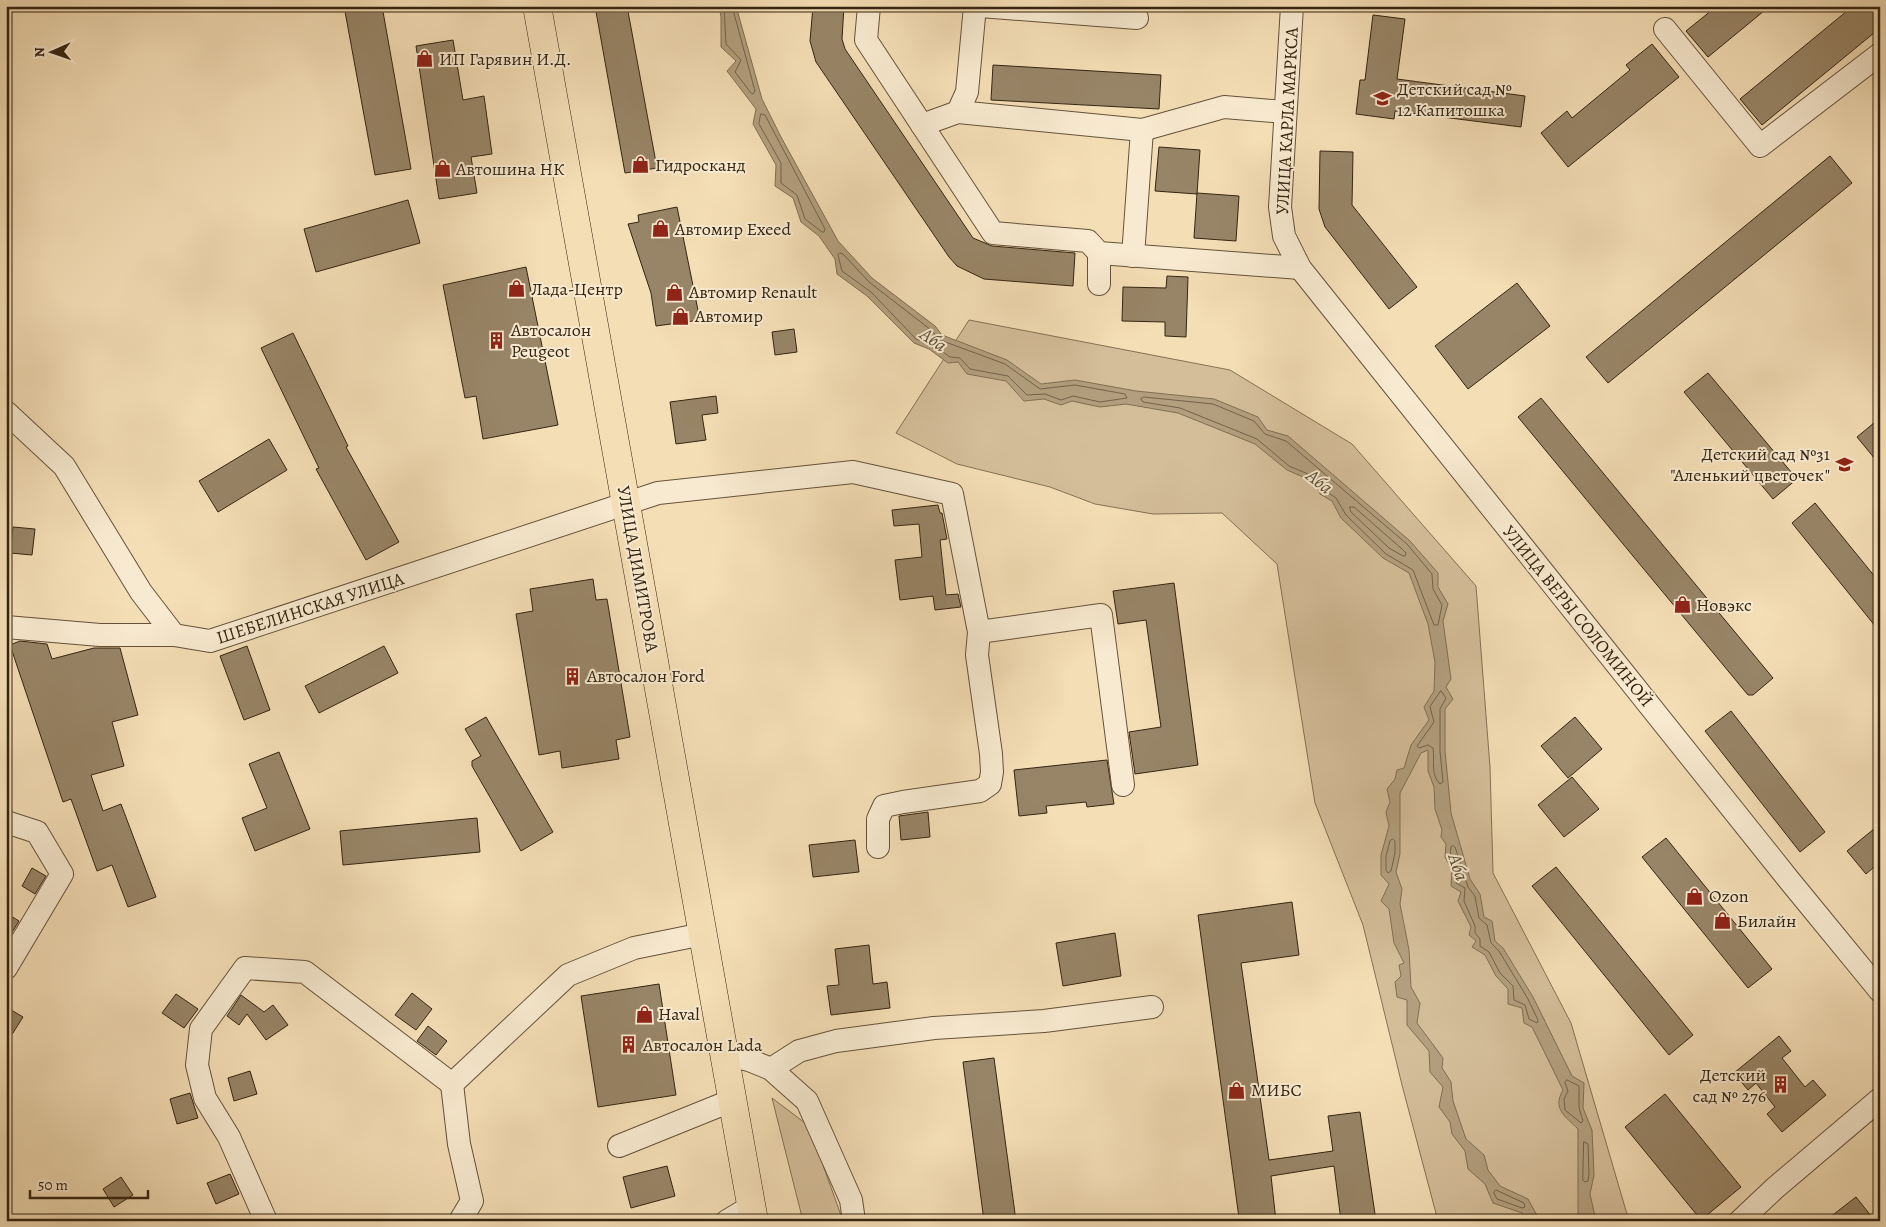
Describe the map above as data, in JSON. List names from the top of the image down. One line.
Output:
{"streets":{"main road":["УЛИЦА ДИМИТРОВА"],"street":["УЛИЦА КАРЛА МАРКСА","ШЕБЕЛИНСКАЯ УЛИЦА","УЛИЦА ВЕРЫ СОЛОМИНОЙ"]},"crossings":[["УЛИЦА КАРЛА МАРКСА","УЛИЦА ВЕРЫ СОЛОМИНОЙ"],["УЛИЦА ДИМИТРОВА","ШЕБЕЛИНСКАЯ УЛИЦА"]],"water":["Аба"],"places":{"shop":["ИП Гарявин И.Д.","Гидросканд","Автошина НК","Автомир Exeed","Лада-Центр","Автомир Renault","Автомир","Новэкс","Ozon","Билайн","Haval","МИБС"],"school or university":["Детский сад № 12 Капитошка","Детский сад №31 \"Аленький цветочек\""],"building":["Автосалон Peugeot","Автосалон Ford","Автосалон Lada","Детский сад № 276"]},"scale_bar":"50 m","north":"left"}
